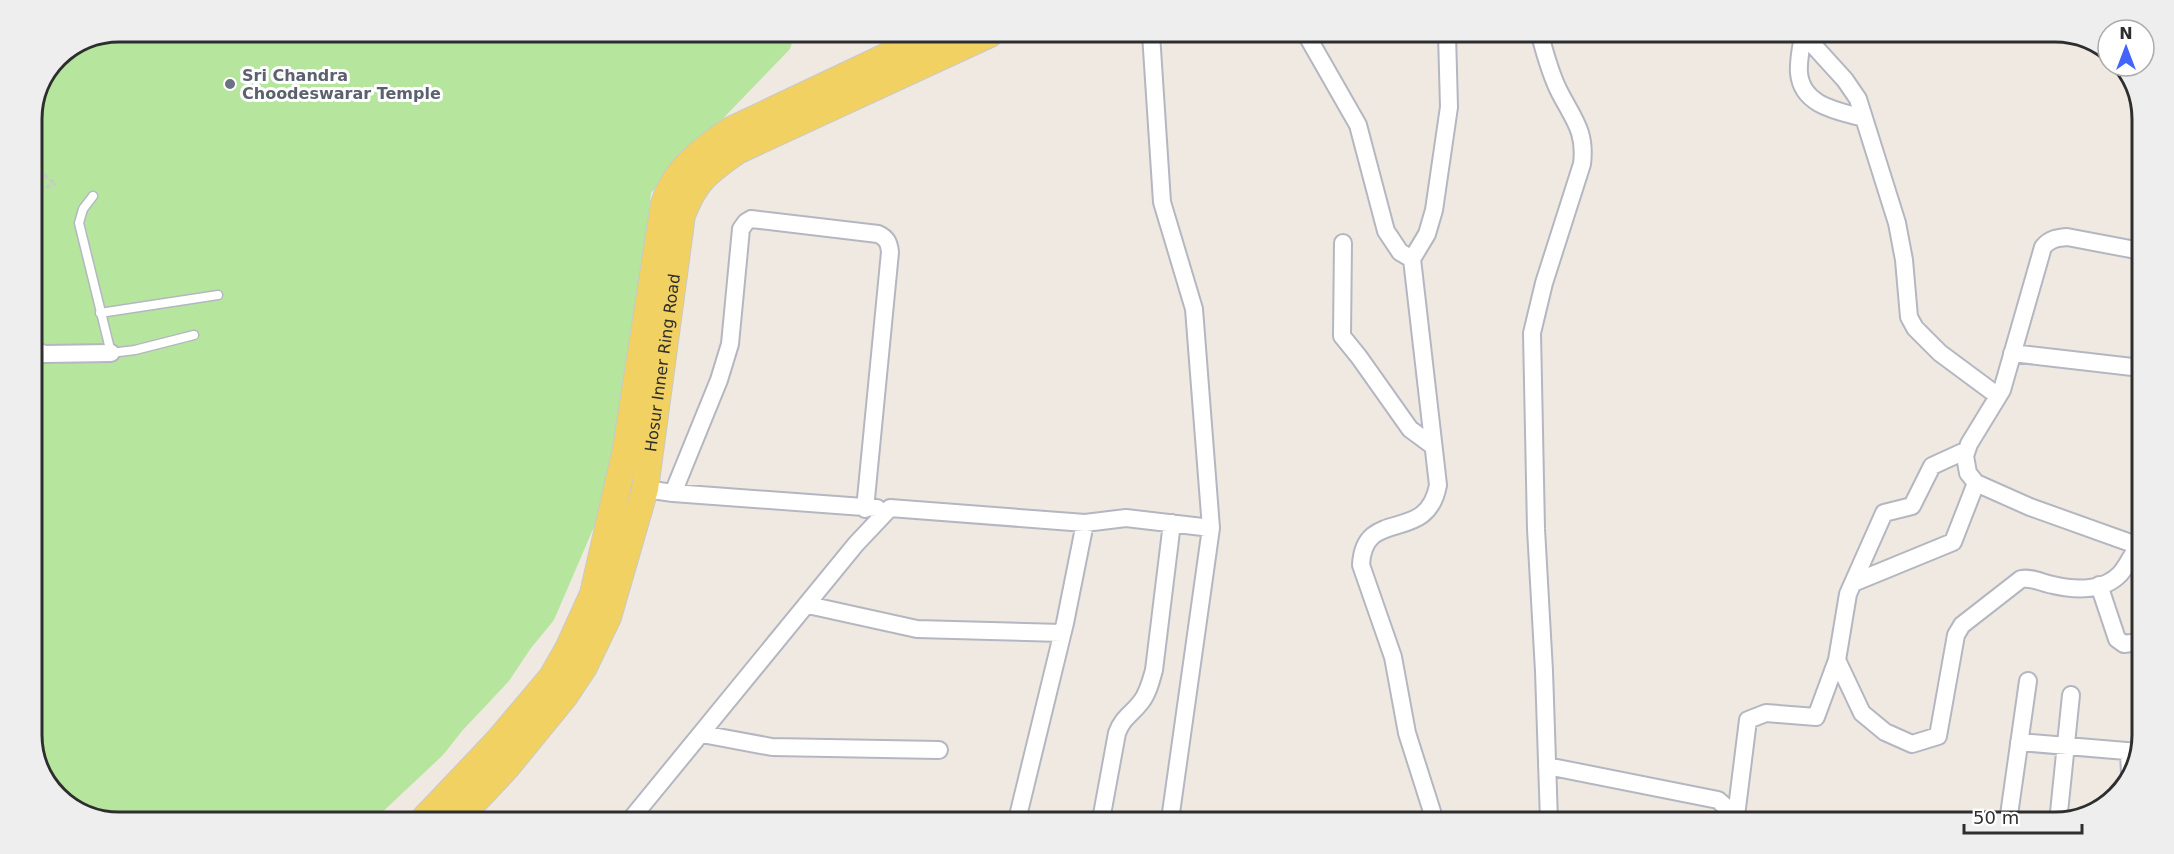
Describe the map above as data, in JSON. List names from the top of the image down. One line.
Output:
{"streets":{"main road":["Hosur Inner Ring Road"]},"places":["Sri Chandra Choodeswarar Temple"],"scale_bar":"50 m","north":"top"}
